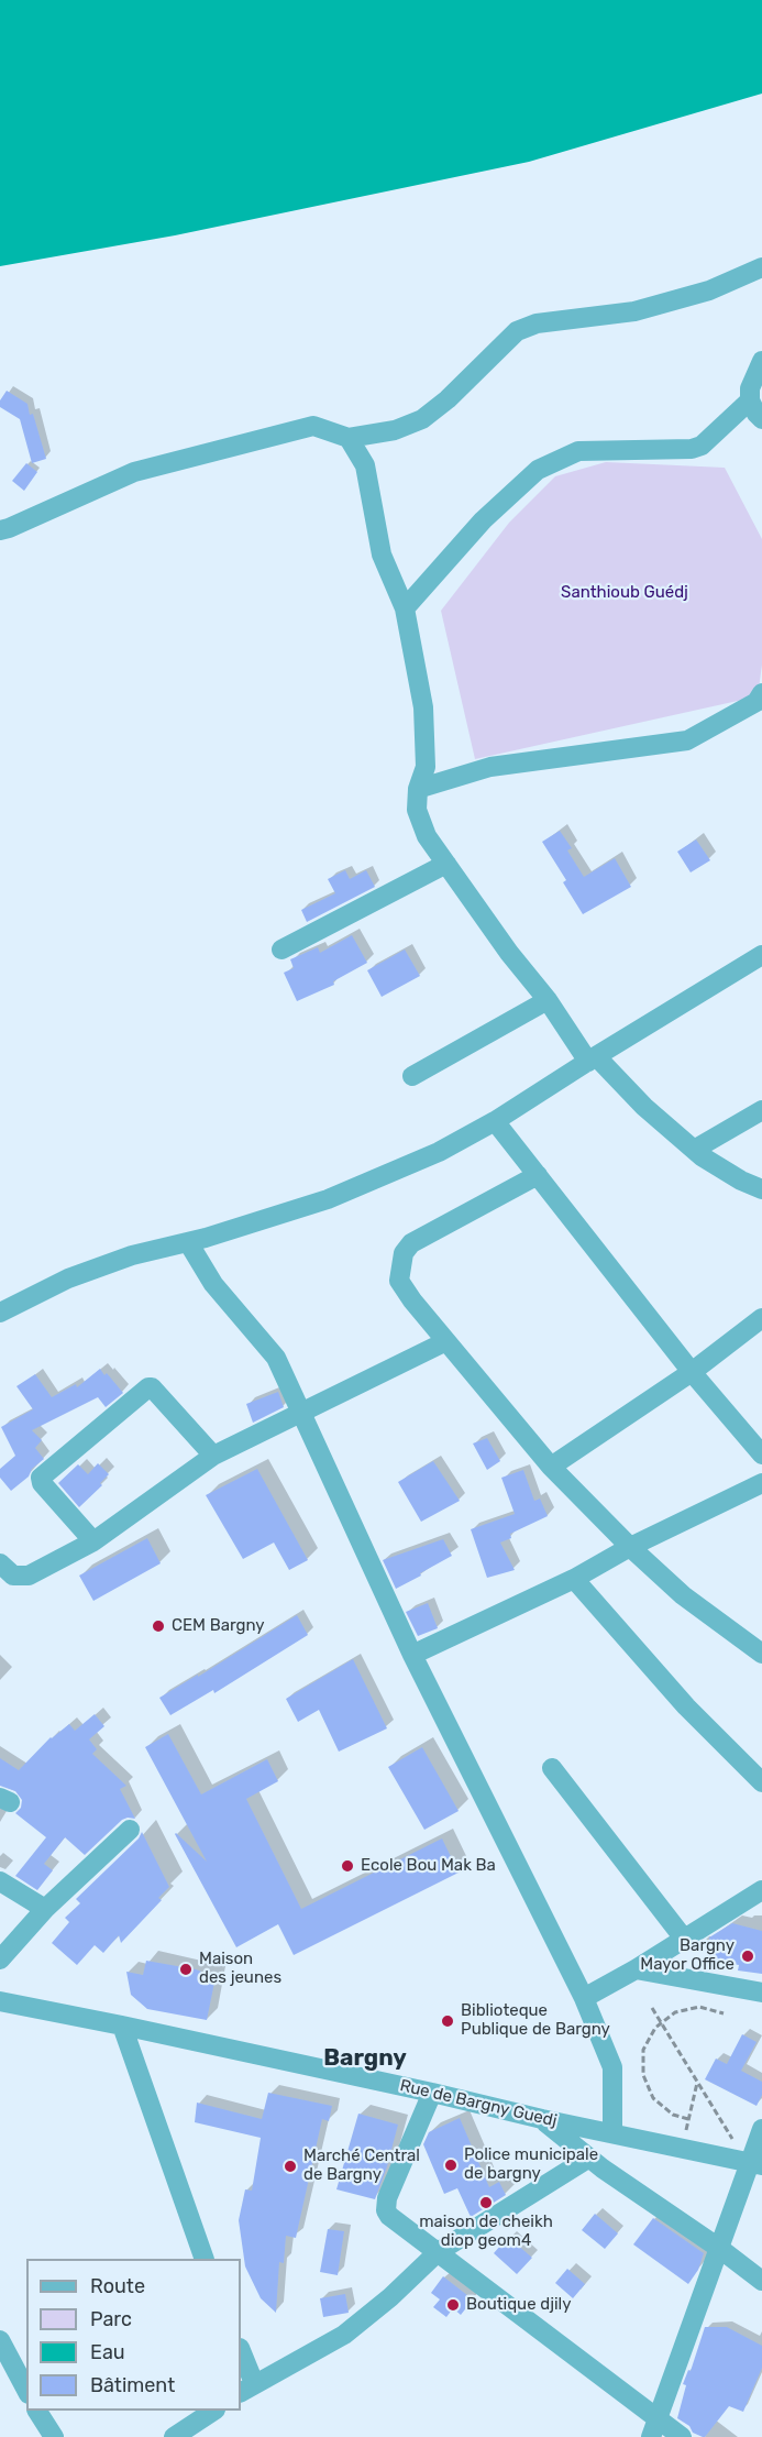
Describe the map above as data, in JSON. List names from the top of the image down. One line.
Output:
{"streets":{"street":["Rue de Bargny Guedj"]},"districts":["Bargny"],"parks":["Santhioub Guédj"],"places":["CEM Bargny","Ecole Bou Mak Ba","Bargny Mayor Office","Maison des jeunes","Biblioteque Publique de Bargny","Police municipale de bargny","Marché Central de Bargny","maison de cheikh diop geom4","Boutique djily"],"legend":["Route","Parc","Eau","Bâtiment"]}
